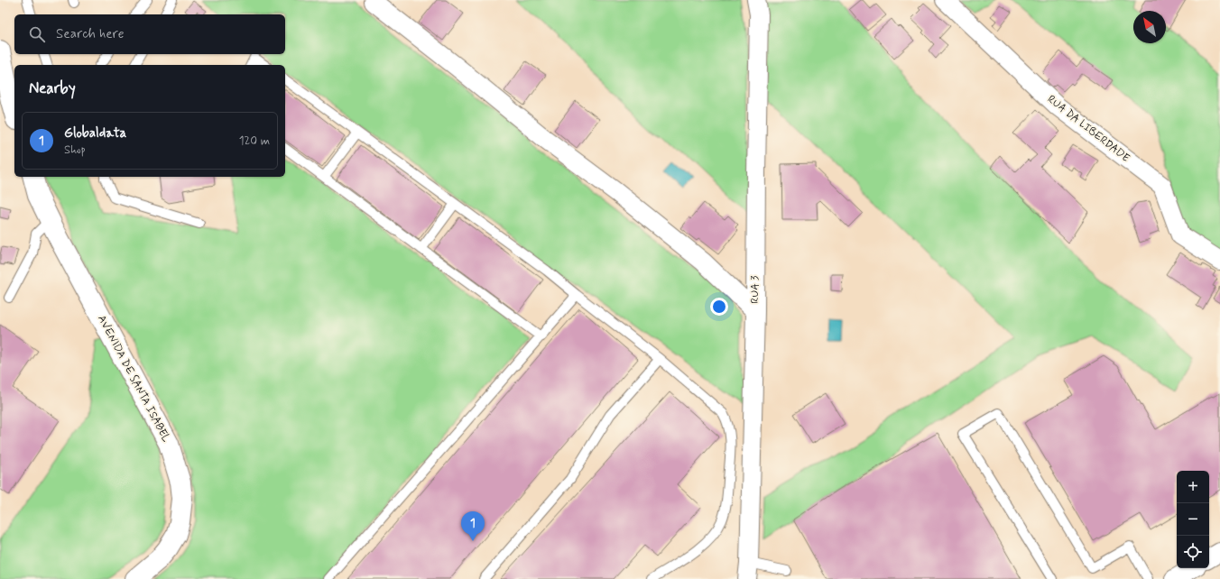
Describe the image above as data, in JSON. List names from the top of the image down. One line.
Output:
{"streets":{"main road":["AVENIDA DE SANTA ISABEL"],"street":["RUA DA LIBERDADE","RUA 3"]},"north":"top left","page":{"search":"Search here","heading":"Nearby","list":[{"mark":"1","name":"Globaldata","note":"Shop","value":"120 m"}],"map_buttons":["+","−"],"pins":"1"}}
